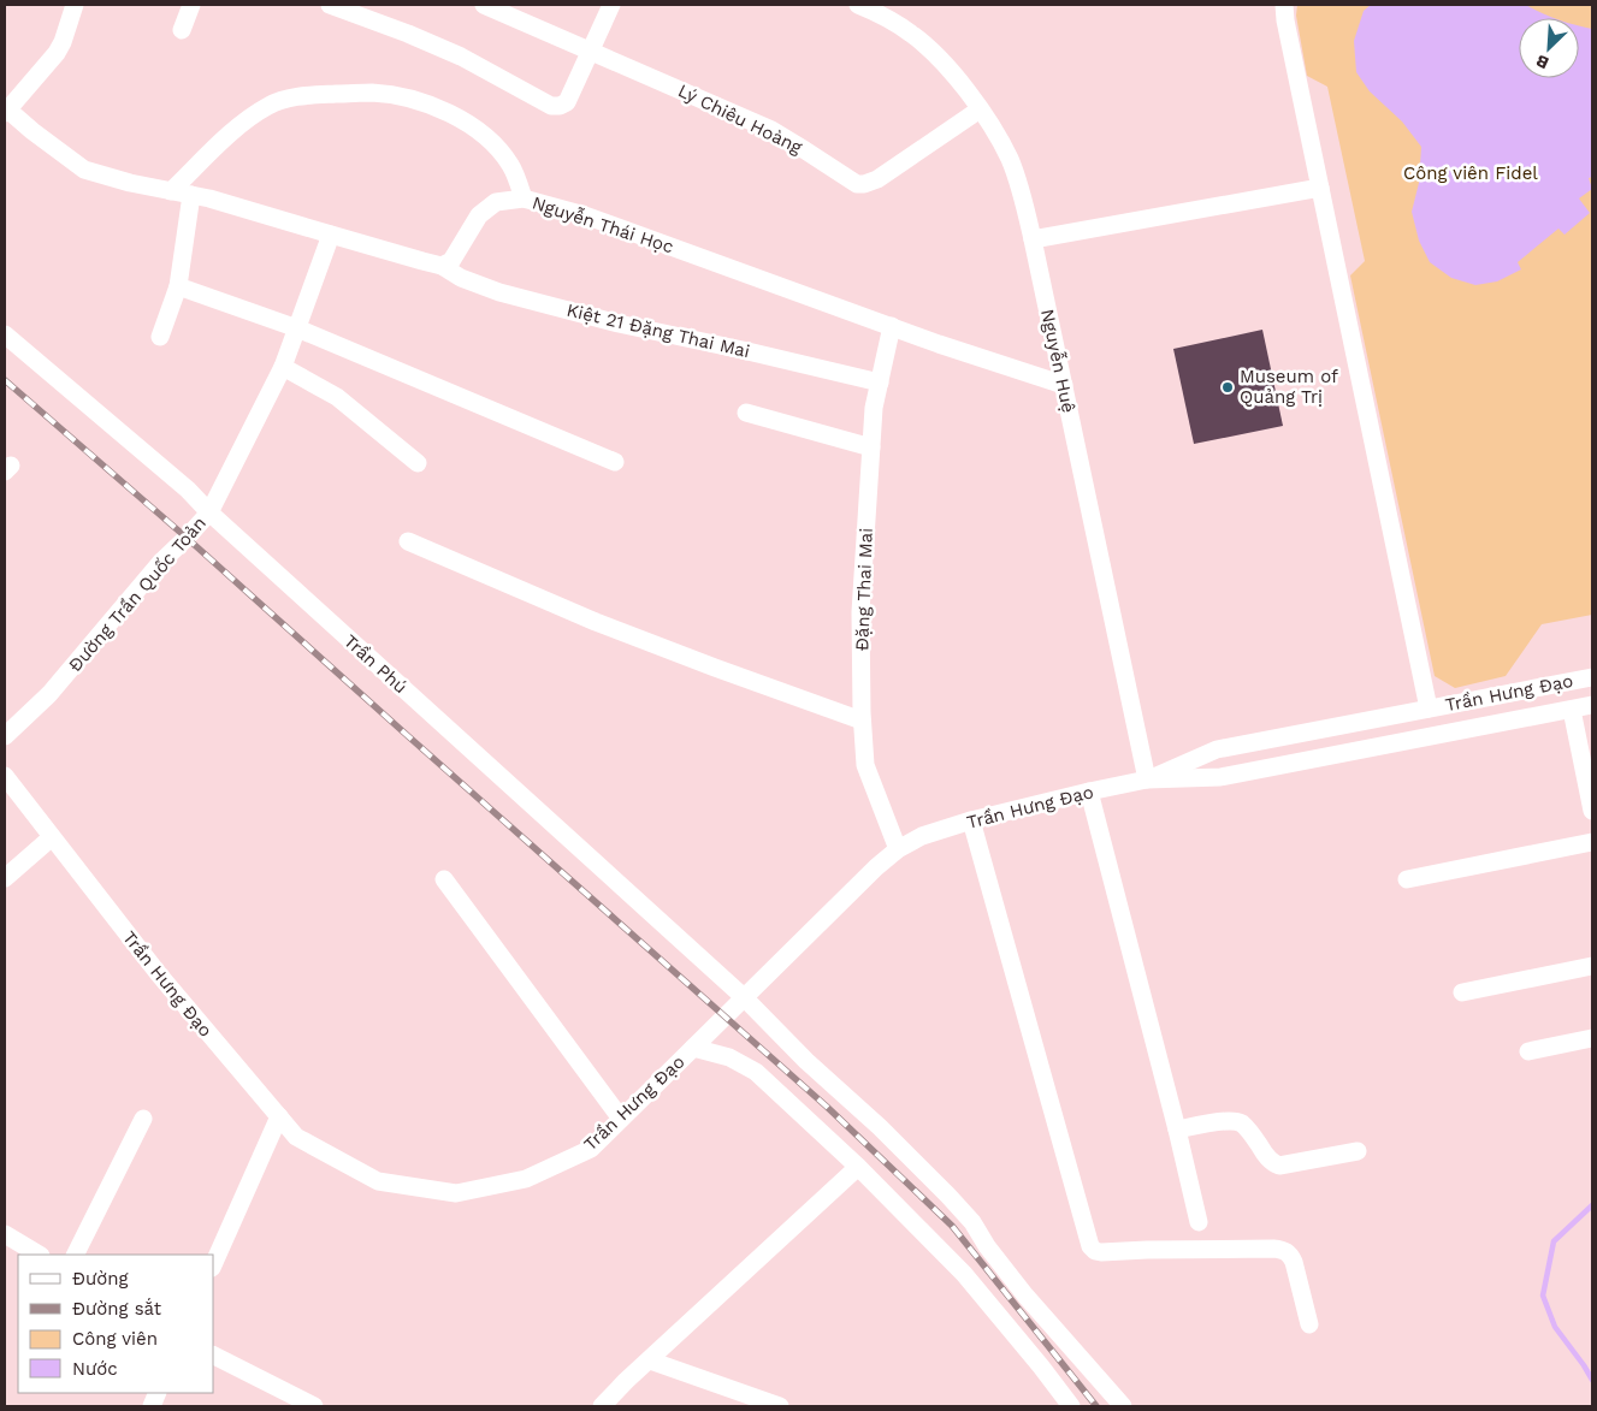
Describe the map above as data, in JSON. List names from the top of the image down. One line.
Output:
{"streets":{"street":["Lý Chiêu Hoàng","Nguyễn Thái Học","Kiệt 21 Đặng Thai Mai","Nguyễn Huệ","Đặng Thai Mai","Đường Trần Quốc Toản","Trần Phú","Trần Hưng Đạo"]},"crossings":[["Lý Chiêu Hoàng","Nguyễn Huệ"],["Nguyễn Thái Học","Kiệt 21 Đặng Thai Mai"],["Nguyễn Thái Học","Nguyễn Huệ"],["Nguyễn Thái Học","Đặng Thai Mai"],["Kiệt 21 Đặng Thai Mai","Đặng Thai Mai"],["Nguyễn Huệ","Trần Hưng Đạo"],["Đặng Thai Mai","Trần Hưng Đạo"],["Đường Trần Quốc Toản","Trần Phú"],["Trần Phú","Trần Hưng Đạo"]],"parks":["Công viên Fidel"],"places":["Museum of Quảng Trị"],"legend":["Đường","Đường sắt","Công viên","Nước"],"north":"bottom left"}
